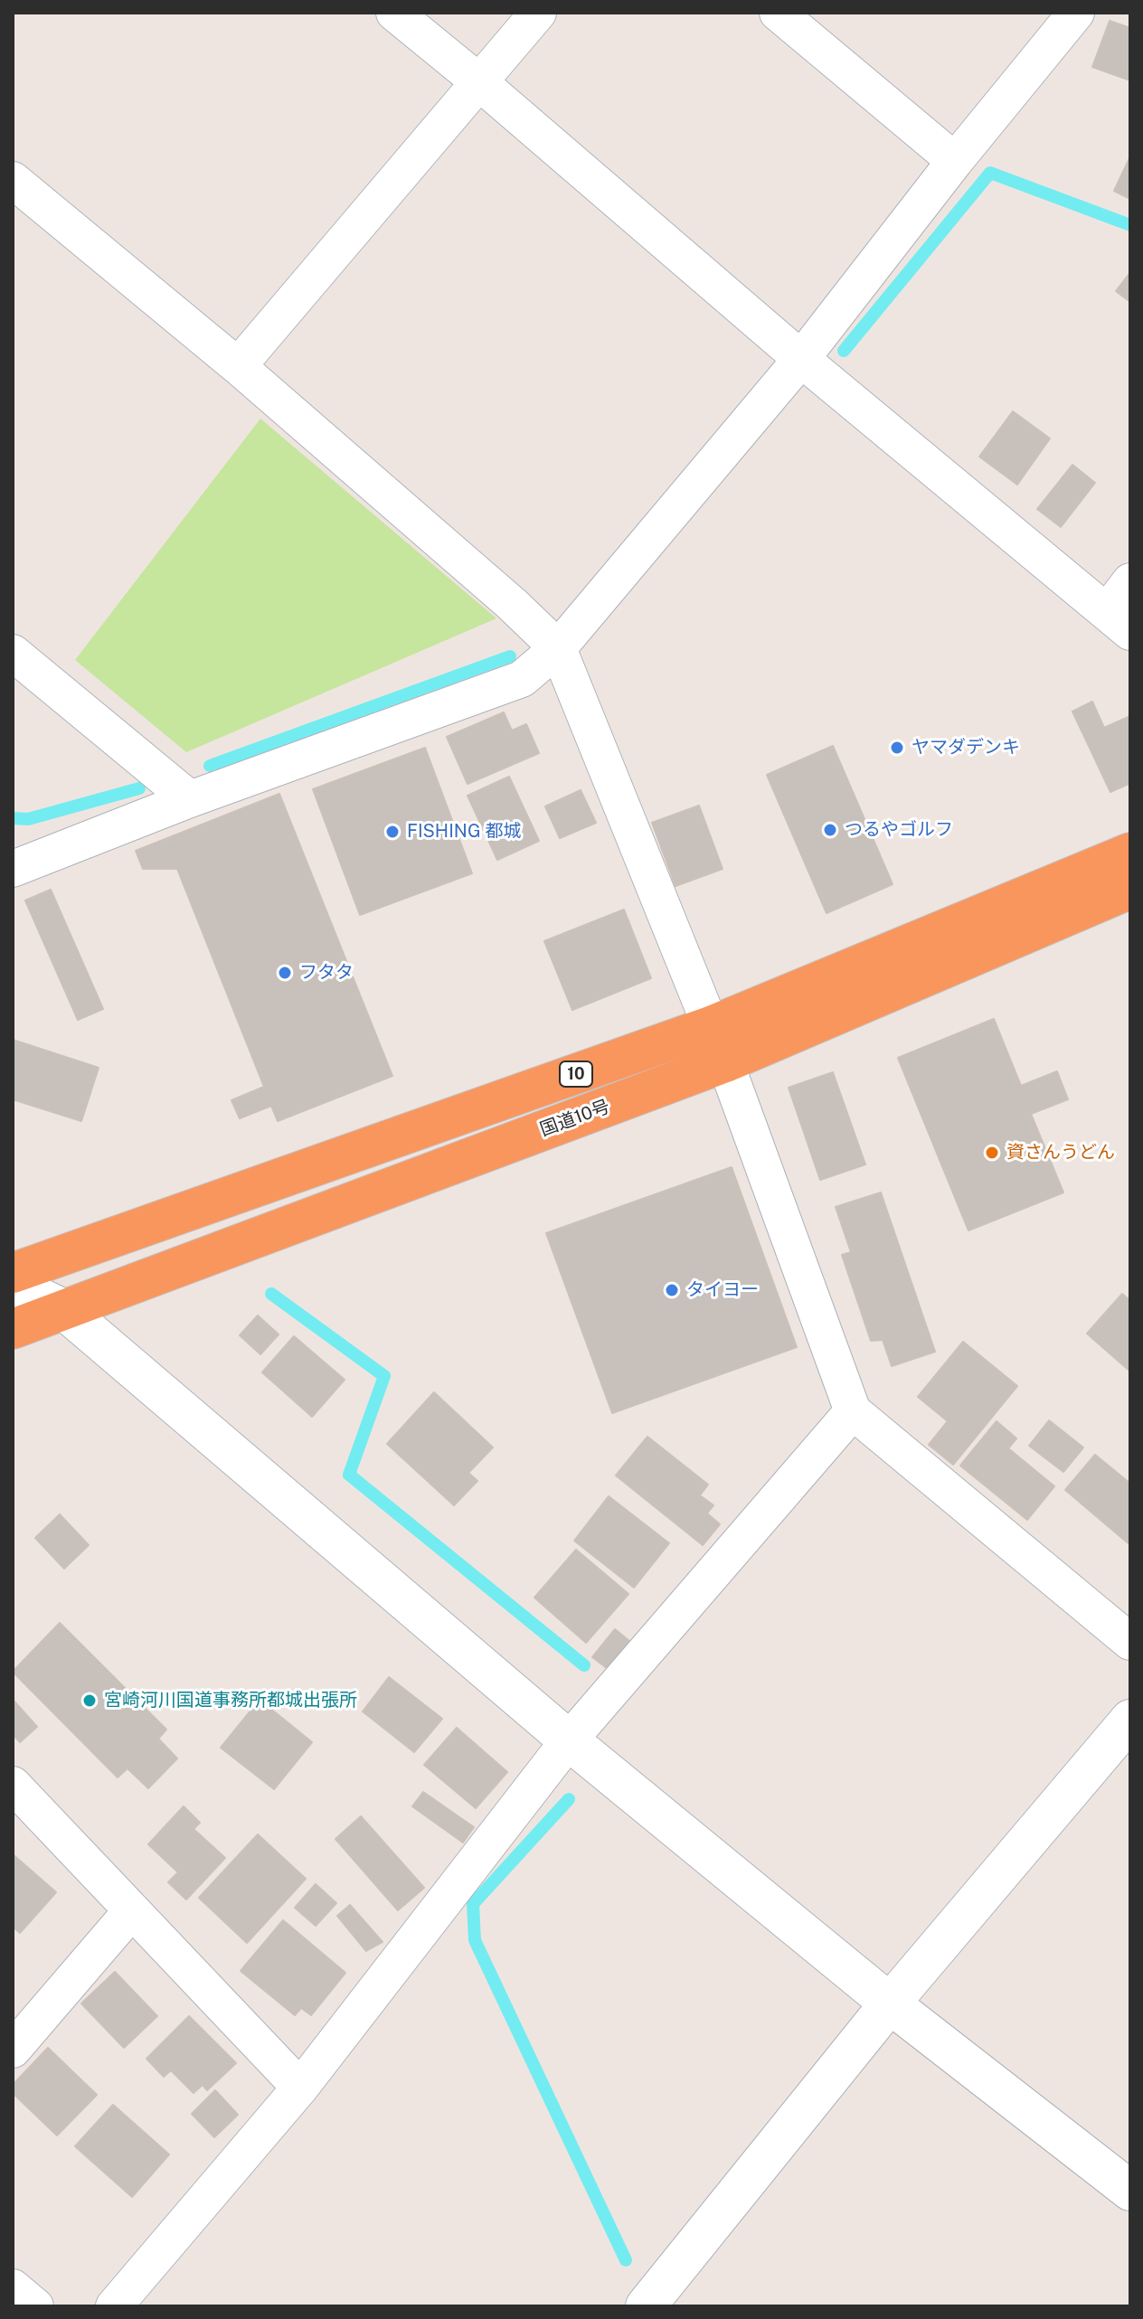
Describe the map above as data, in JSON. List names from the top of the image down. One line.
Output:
{"streets":{"highway":["10","国道10号"]},"places":["ヤマダデンキ","つるやゴルフ","FISHING 都城","フタタ","資さんうどん","タイヨー","宮崎河川国道事務所都城出張所"]}
